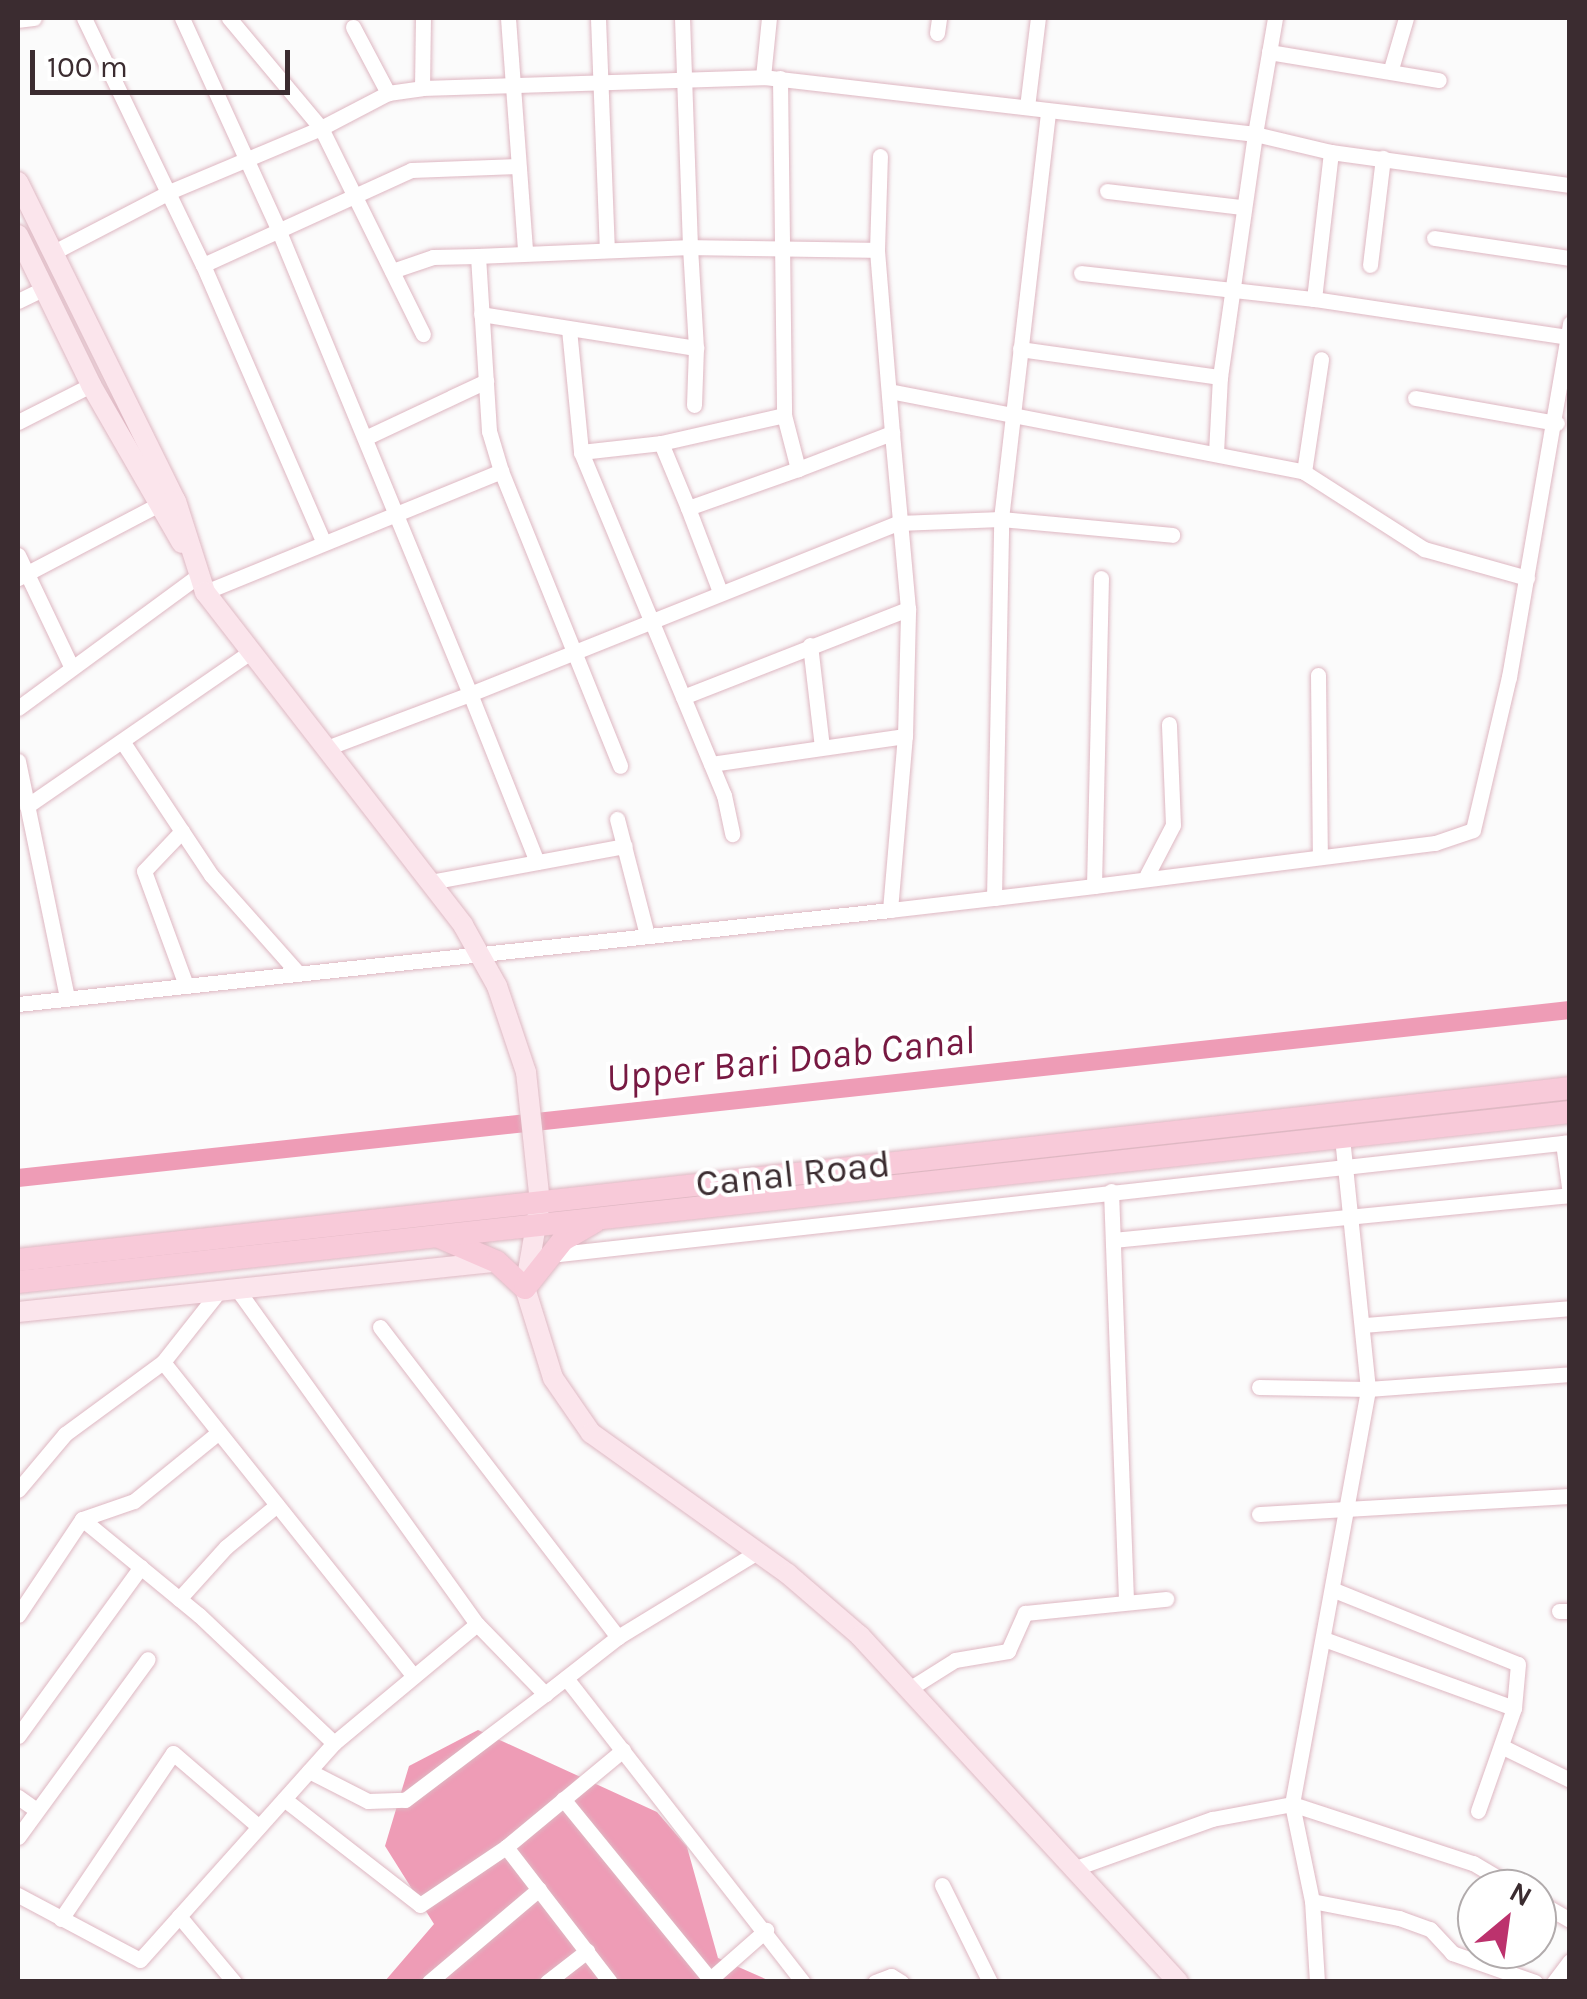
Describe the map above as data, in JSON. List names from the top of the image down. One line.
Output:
{"streets":{"main road":["Canal Road"]},"water":["Upper Bari Doab Canal"],"scale_bar":"100 m","north":"top right"}
